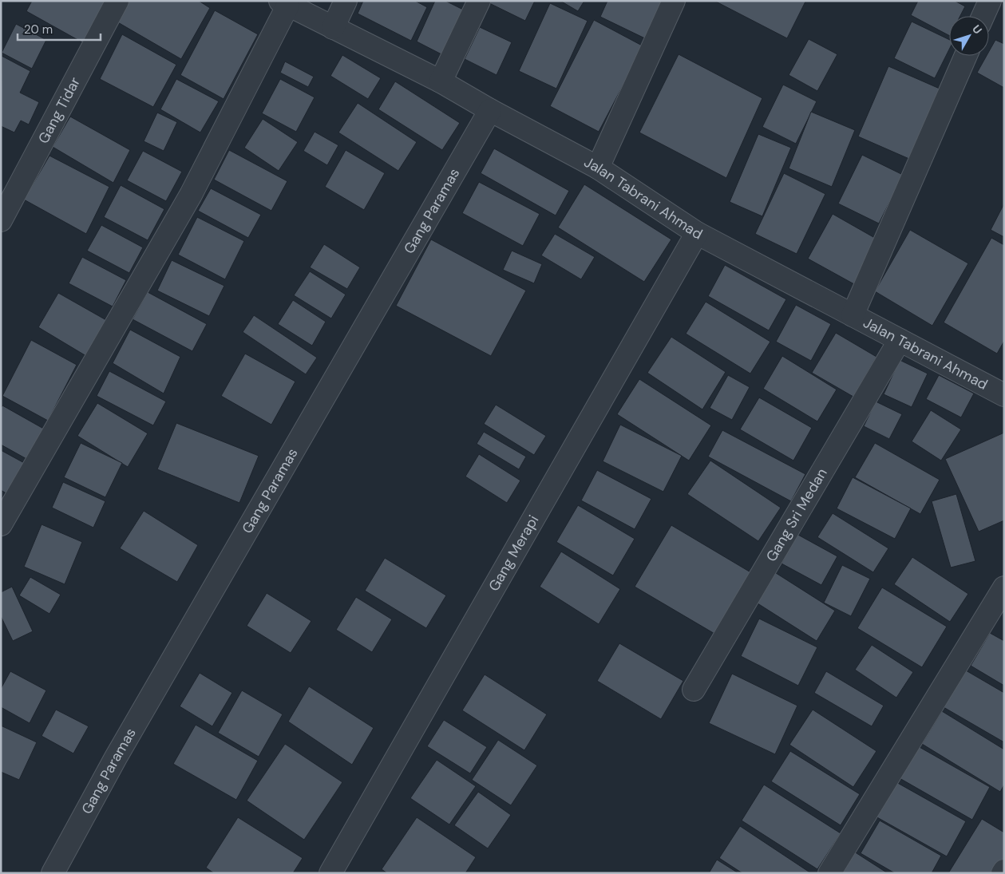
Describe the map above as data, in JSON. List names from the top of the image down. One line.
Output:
{"streets":{"street":["Gang Tidar","Jalan Tabrani Ahmad","Gang Paramas","Gang Sri Medan","Gang Merapi"]},"crossings":[["Jalan Tabrani Ahmad","Gang Paramas"],["Jalan Tabrani Ahmad","Gang Sri Medan"],["Jalan Tabrani Ahmad","Gang Merapi"]],"scale_bar":"20 m","north":"top right"}
